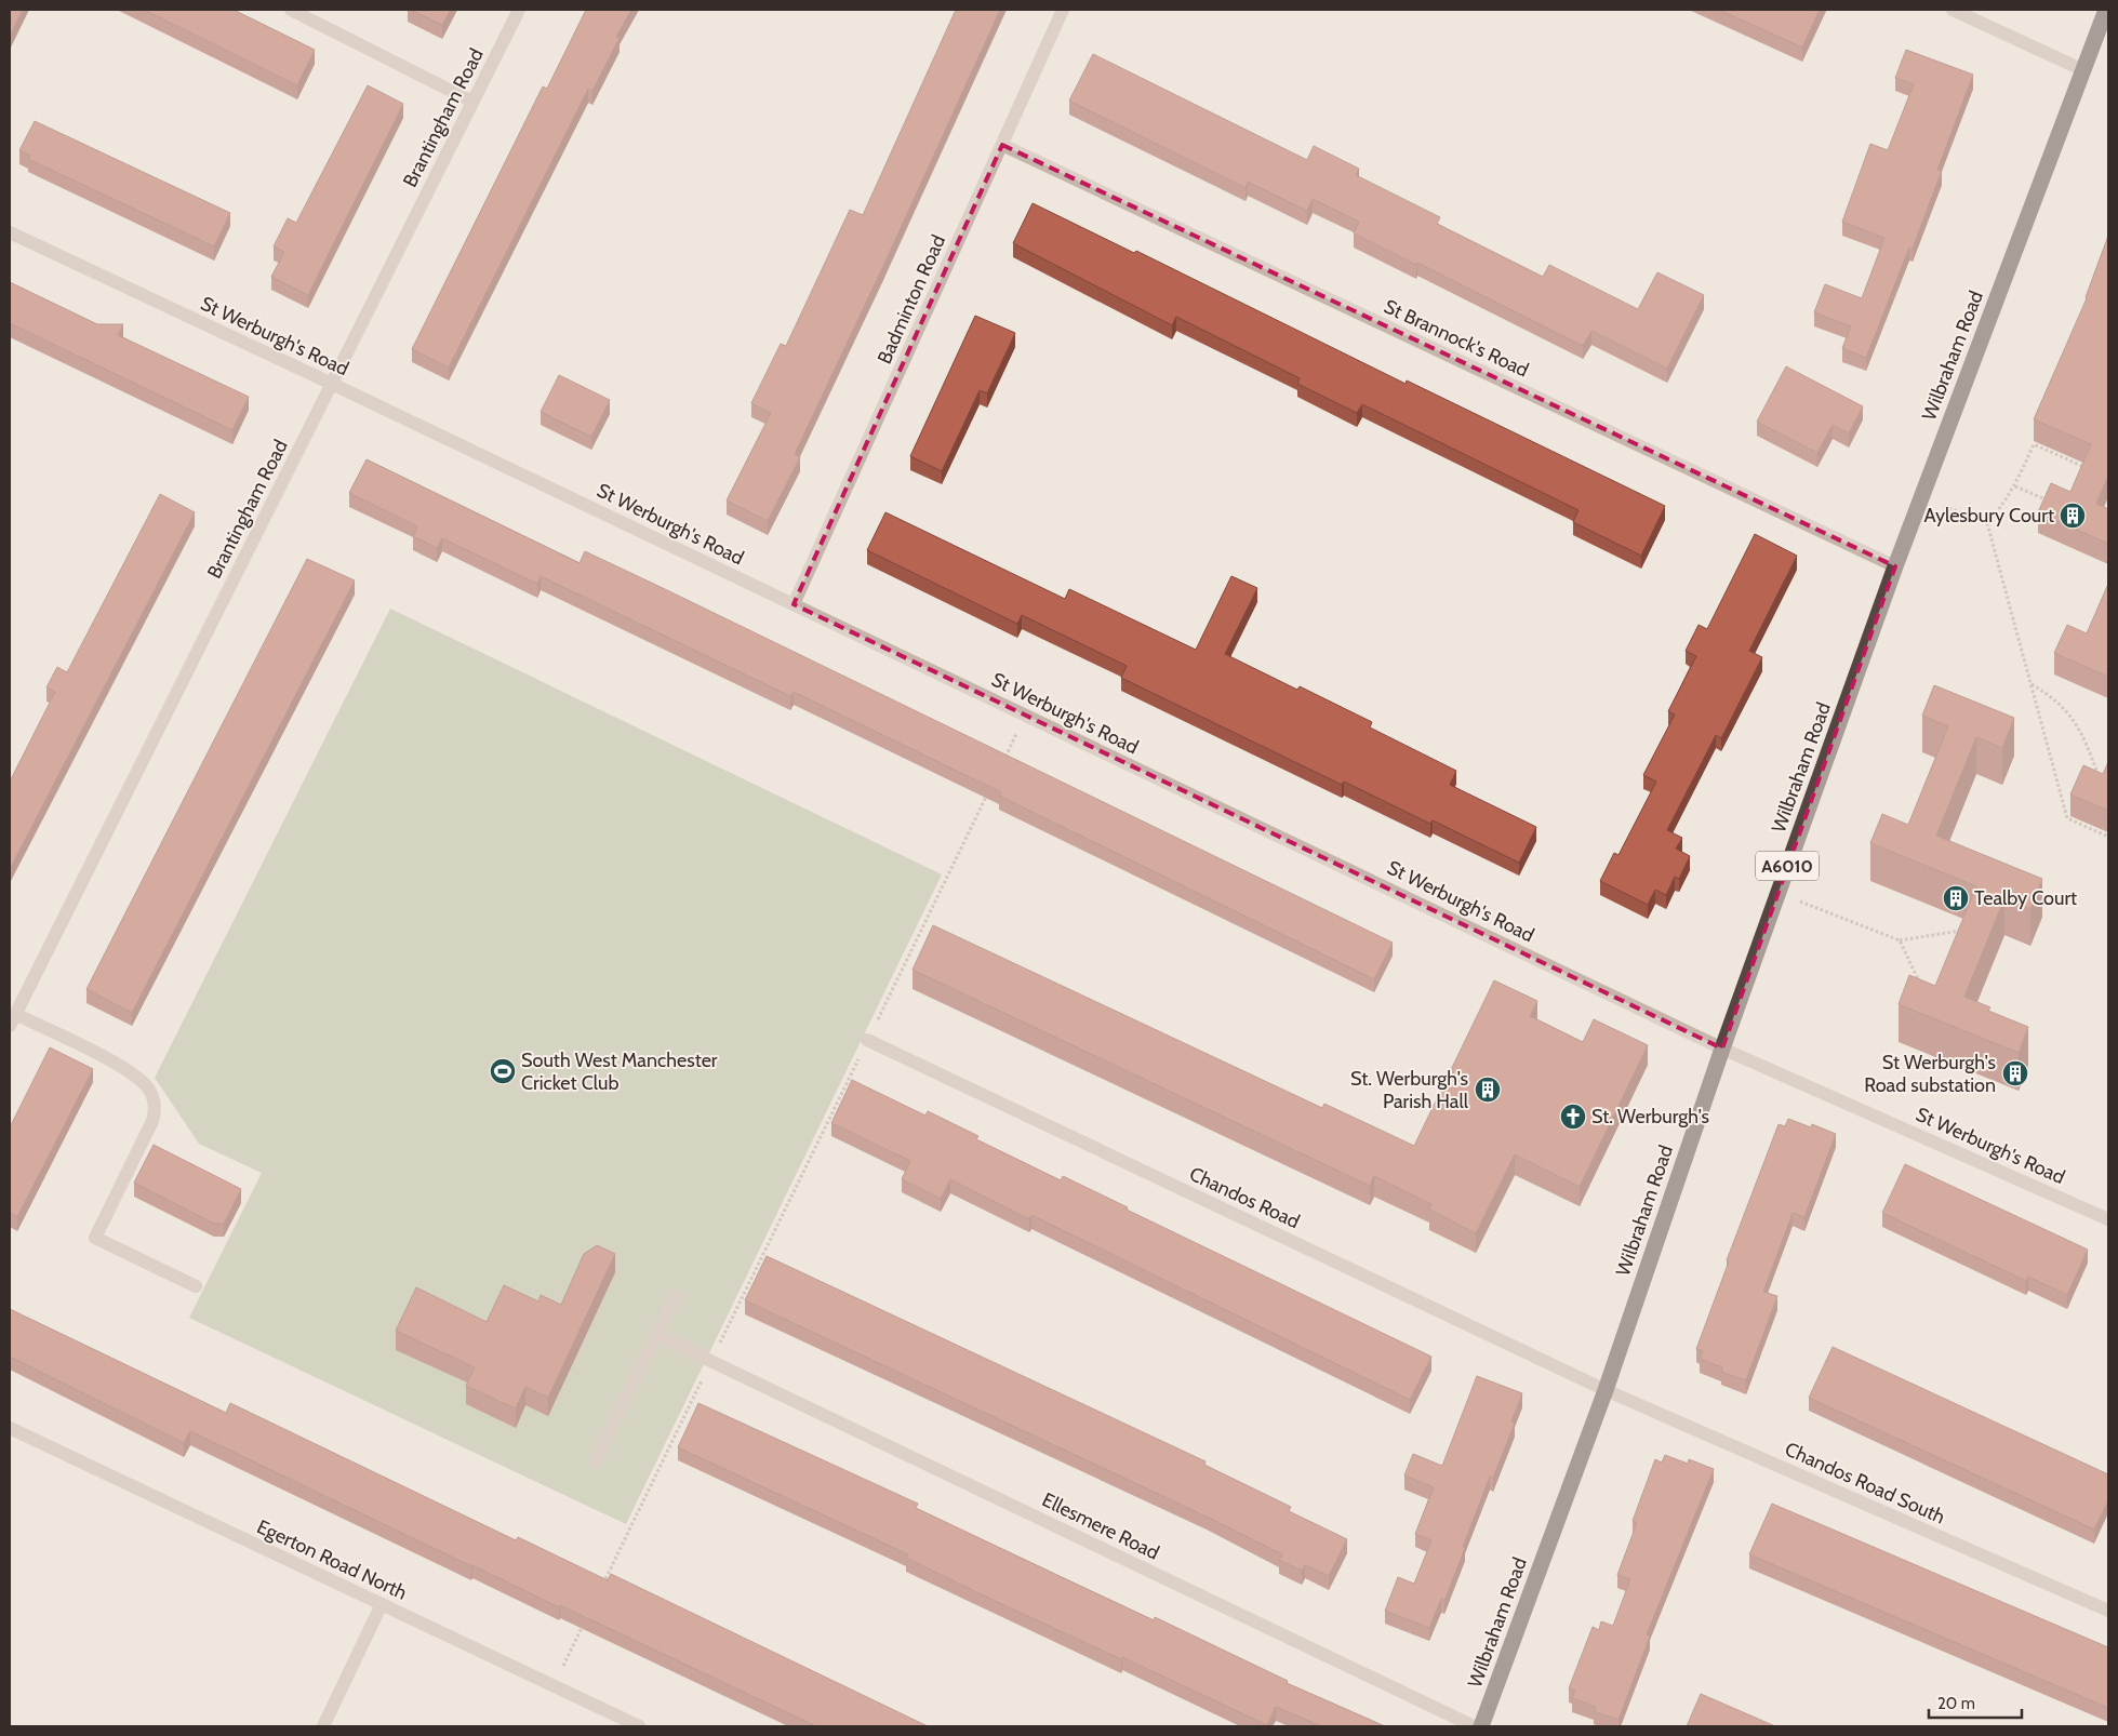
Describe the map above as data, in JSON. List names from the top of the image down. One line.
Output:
{"streets":{"highway":["Wilbraham Road","A6010"],"street":["Brantingham Road","Badminton Road","St Werburgh's Road","St Brannock's Road","Chandos Road","Chandos Road South","Ellesmere Road","Egerton Road North"]},"crossings":[["Brantingham Road","St Werburgh's Road"],["Badminton Road","St Werburgh's Road"],["Badminton Road","St Brannock's Road"],["St Werburgh's Road","Wilbraham Road"],["St Brannock's Road","Wilbraham Road"],["Wilbraham Road","Chandos Road"],["Wilbraham Road","Chandos Road South"],["Chandos Road","Chandos Road South"]],"places":{"building":["Aylesbury Court","Tealby Court","St Werburgh's Road substation","St. Werburgh's Parish Hall"],"sports":["South West Manchester Cricket Club"],"church":["St. Werburgh's"]},"scale_bar":"20 m"}
